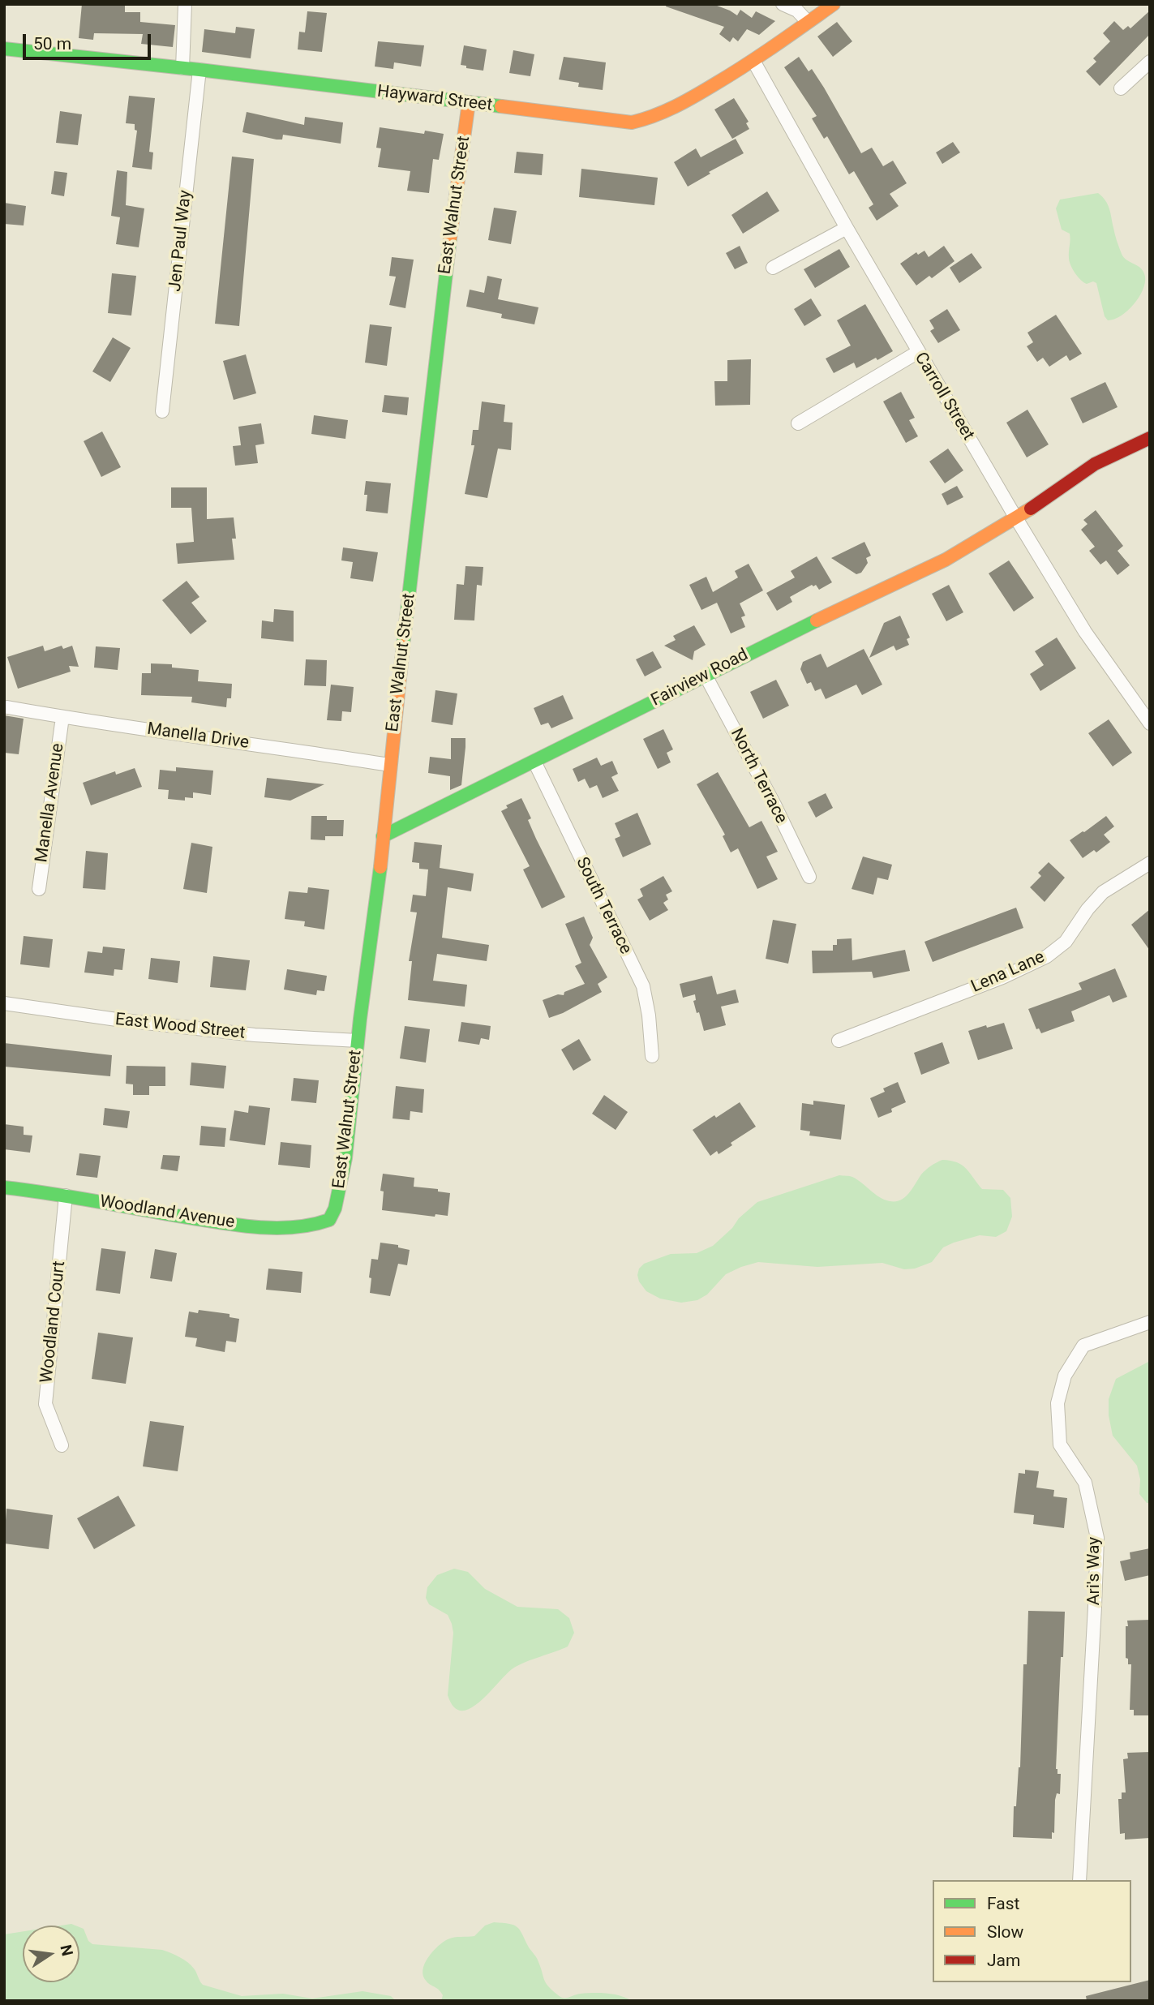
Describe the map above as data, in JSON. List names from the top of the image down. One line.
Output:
{"streets":{"street":["Hayward Street","East Walnut Street","Jen Paul Way","Carroll Street","Fairview Road","Manella Drive","North Terrace","Manella Avenue","South Terrace","Lena Lane","East Wood Street","Woodland Avenue","Woodland Court","Ari's Way"]},"crossings":[["Hayward Street","East Walnut Street"],["Hayward Street","Jen Paul Way"],["Hayward Street","Carroll Street"],["East Walnut Street","Fairview Road"],["East Walnut Street","Manella Drive"],["East Walnut Street","East Wood Street"],["East Walnut Street","Woodland Avenue"],["Carroll Street","Fairview Road"],["Fairview Road","North Terrace"],["Fairview Road","South Terrace"],["Manella Drive","Manella Avenue"],["Woodland Avenue","Woodland Court"]],"legend":["Fast","Slow","Jam"],"scale_bar":"50 m","north":"right"}
